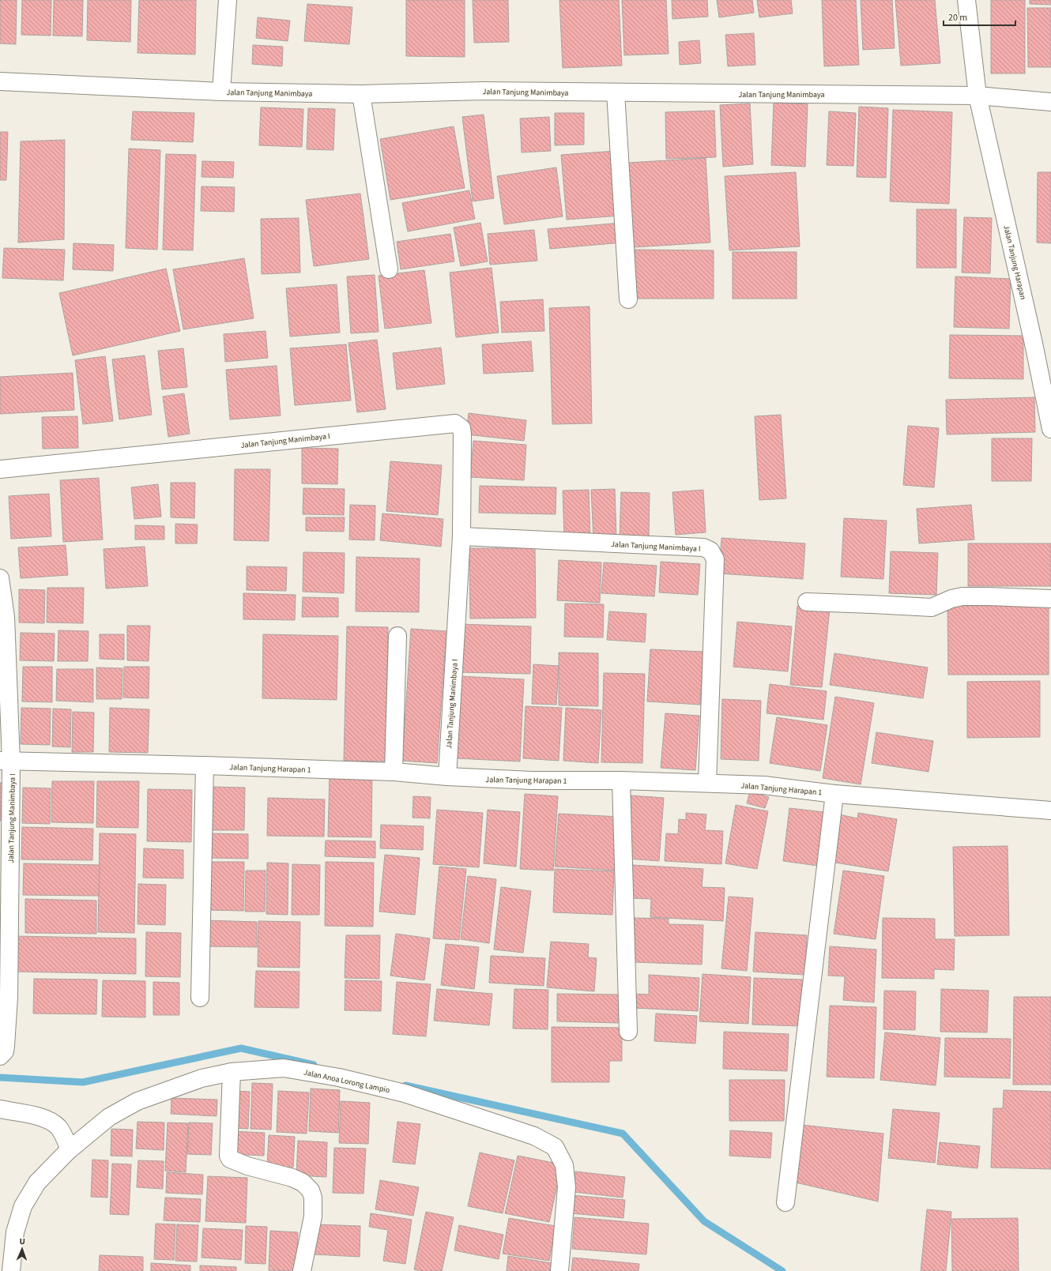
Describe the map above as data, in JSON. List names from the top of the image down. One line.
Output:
{"streets":{"street":["Jalan Tanjung Manimbaya","Jalan Tanjung Harapan","Jalan Tanjung Manimbaya I","Jalan Tanjung Harapan 1","Jalan Anoa Lorong Lampio"]},"crossings":[["Jalan Tanjung Manimbaya","Jalan Tanjung Harapan"],["Jalan Tanjung Manimbaya I","Jalan Tanjung Harapan 1"]],"scale_bar":"20 m","north":"top"}
